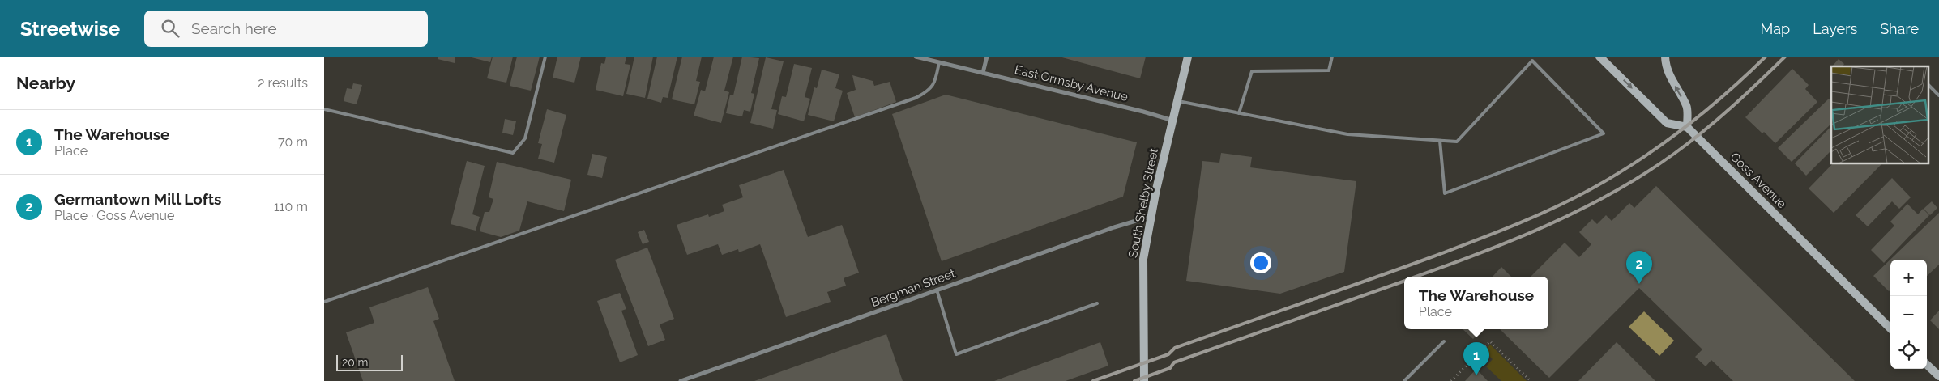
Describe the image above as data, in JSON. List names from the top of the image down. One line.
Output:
{"streets":{"main road":["Goss Avenue","South Shelby Street"],"street":["East Ormsby Avenue","Bergman Street"]},"crossings":[["East Ormsby Avenue","South Shelby Street"],["South Shelby Street","Bergman Street"]],"scale_bar":"20 m","page":{"header":"Streetwise","search":"Search here","nav":["Map","Layers","Share"],"heading":["Nearby","2 results"],"list":[{"mark":"1","name":"The Warehouse","note":"Place","value":"70 m"},{"mark":"2","name":"Germantown Mill Lofts","note":"Place · Goss Avenue","value":"110 m"}],"pins":["2","1"],"map_buttons":["+","−"],"popup":["The Warehouse","Place"],"scale":"20 m"}}
